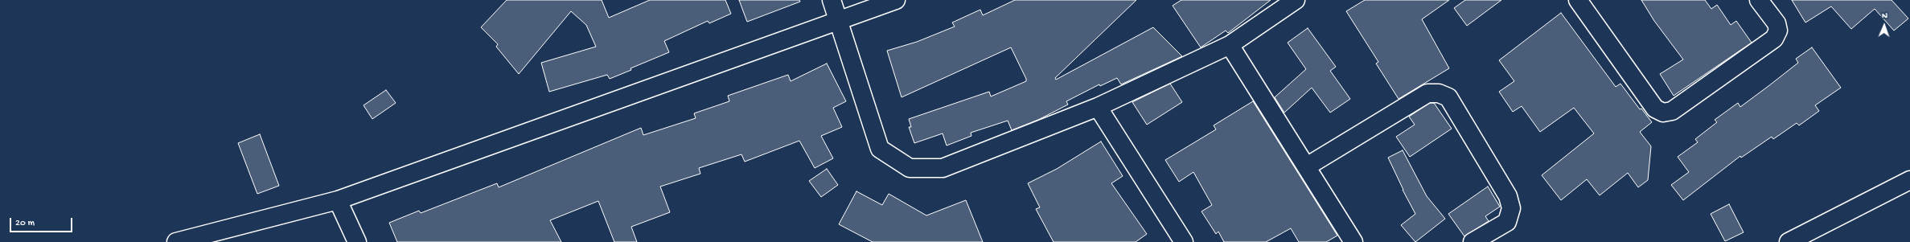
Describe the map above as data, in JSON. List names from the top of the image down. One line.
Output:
{"scale_bar":"20 m","north":"top"}
